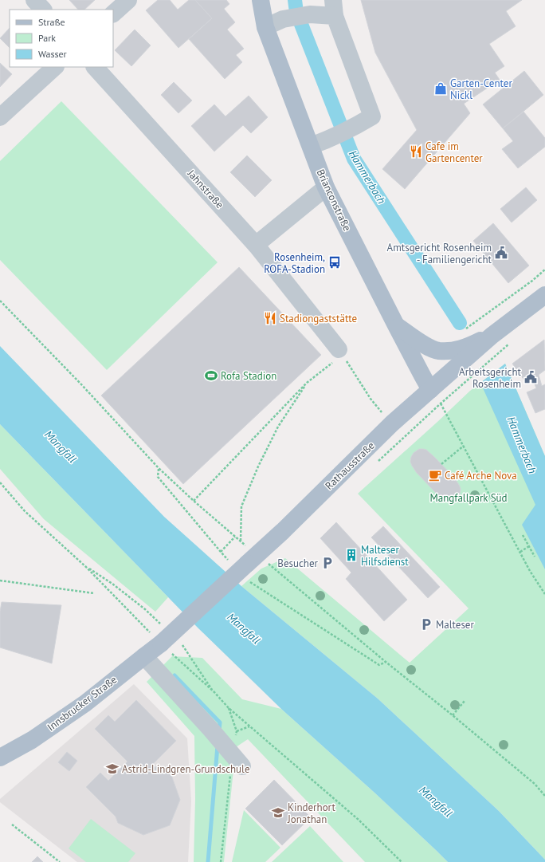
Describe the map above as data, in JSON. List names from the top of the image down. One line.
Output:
{"streets":{"main road":["Brianconstraße","Rathausstraße","Innsbrucker Straße"],"street":["Jahnstraße"]},"crossings":[["Brianconstraße","Rathausstraße"],["Rathausstraße","Innsbrucker Straße"]],"water":["Hammerbach","Mangfall"],"parks":["Mangfallpark Süd"],"places":{"shop":["Garten-Center Nickl"],"restaurant":["Cafe im Gartencenter","Stadiongaststätte"],"public building":["Amtsgericht Rosenheim - Familiengericht","Arbeitsgericht Rosenheim"],"bus stop":["Rosenheim, ROFA-Stadion"],"sports":["Rofa Stadion"],"cafe":["Café Arche Nova"],"building":["Malteser Hilfsdienst"],"parking":["Besucher","Malteser"],"school or university":["Astrid-Lindgren-Grundschule","Kinderhort Jonathan"]},"legend":["Straße","Park","Wasser"]}
